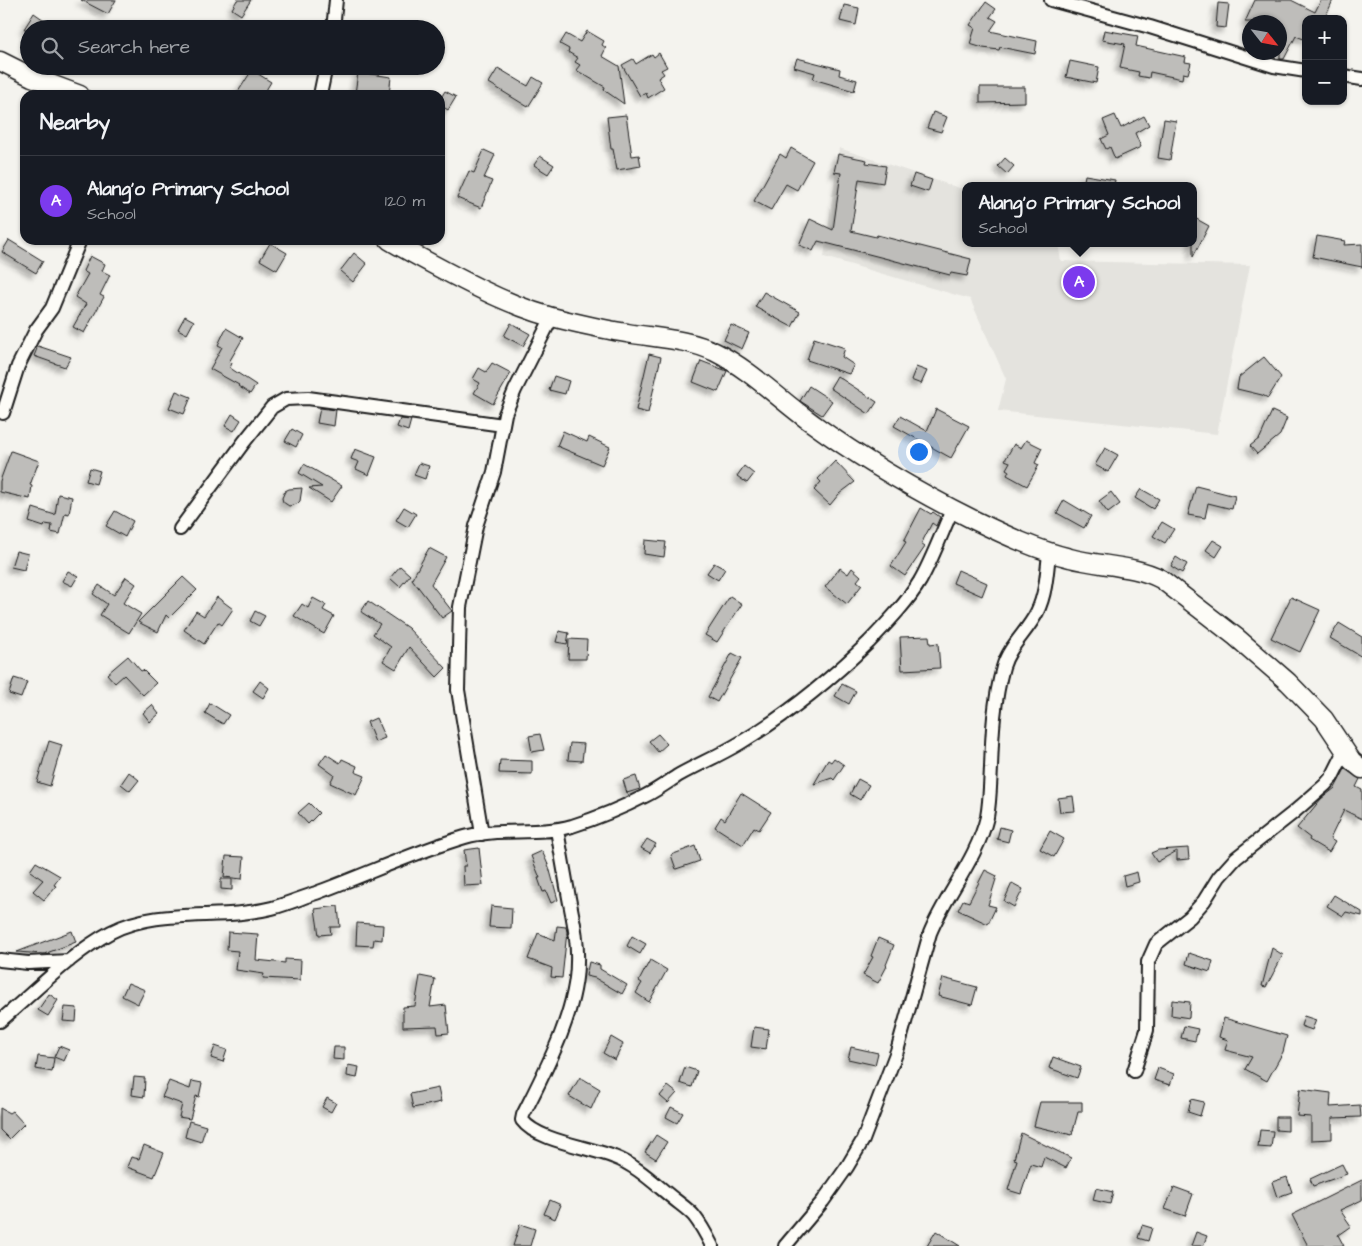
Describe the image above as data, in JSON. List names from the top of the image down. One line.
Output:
{"north":"bottom right","page":{"map_buttons":["+","−"],"search":"Search here","heading":"Nearby","list":[{"mark":"A","name":"Alang'o Primary School","note":"School","value":"120 m"}],"popup":["Alang'o Primary School","School"],"pins":"A"}}
